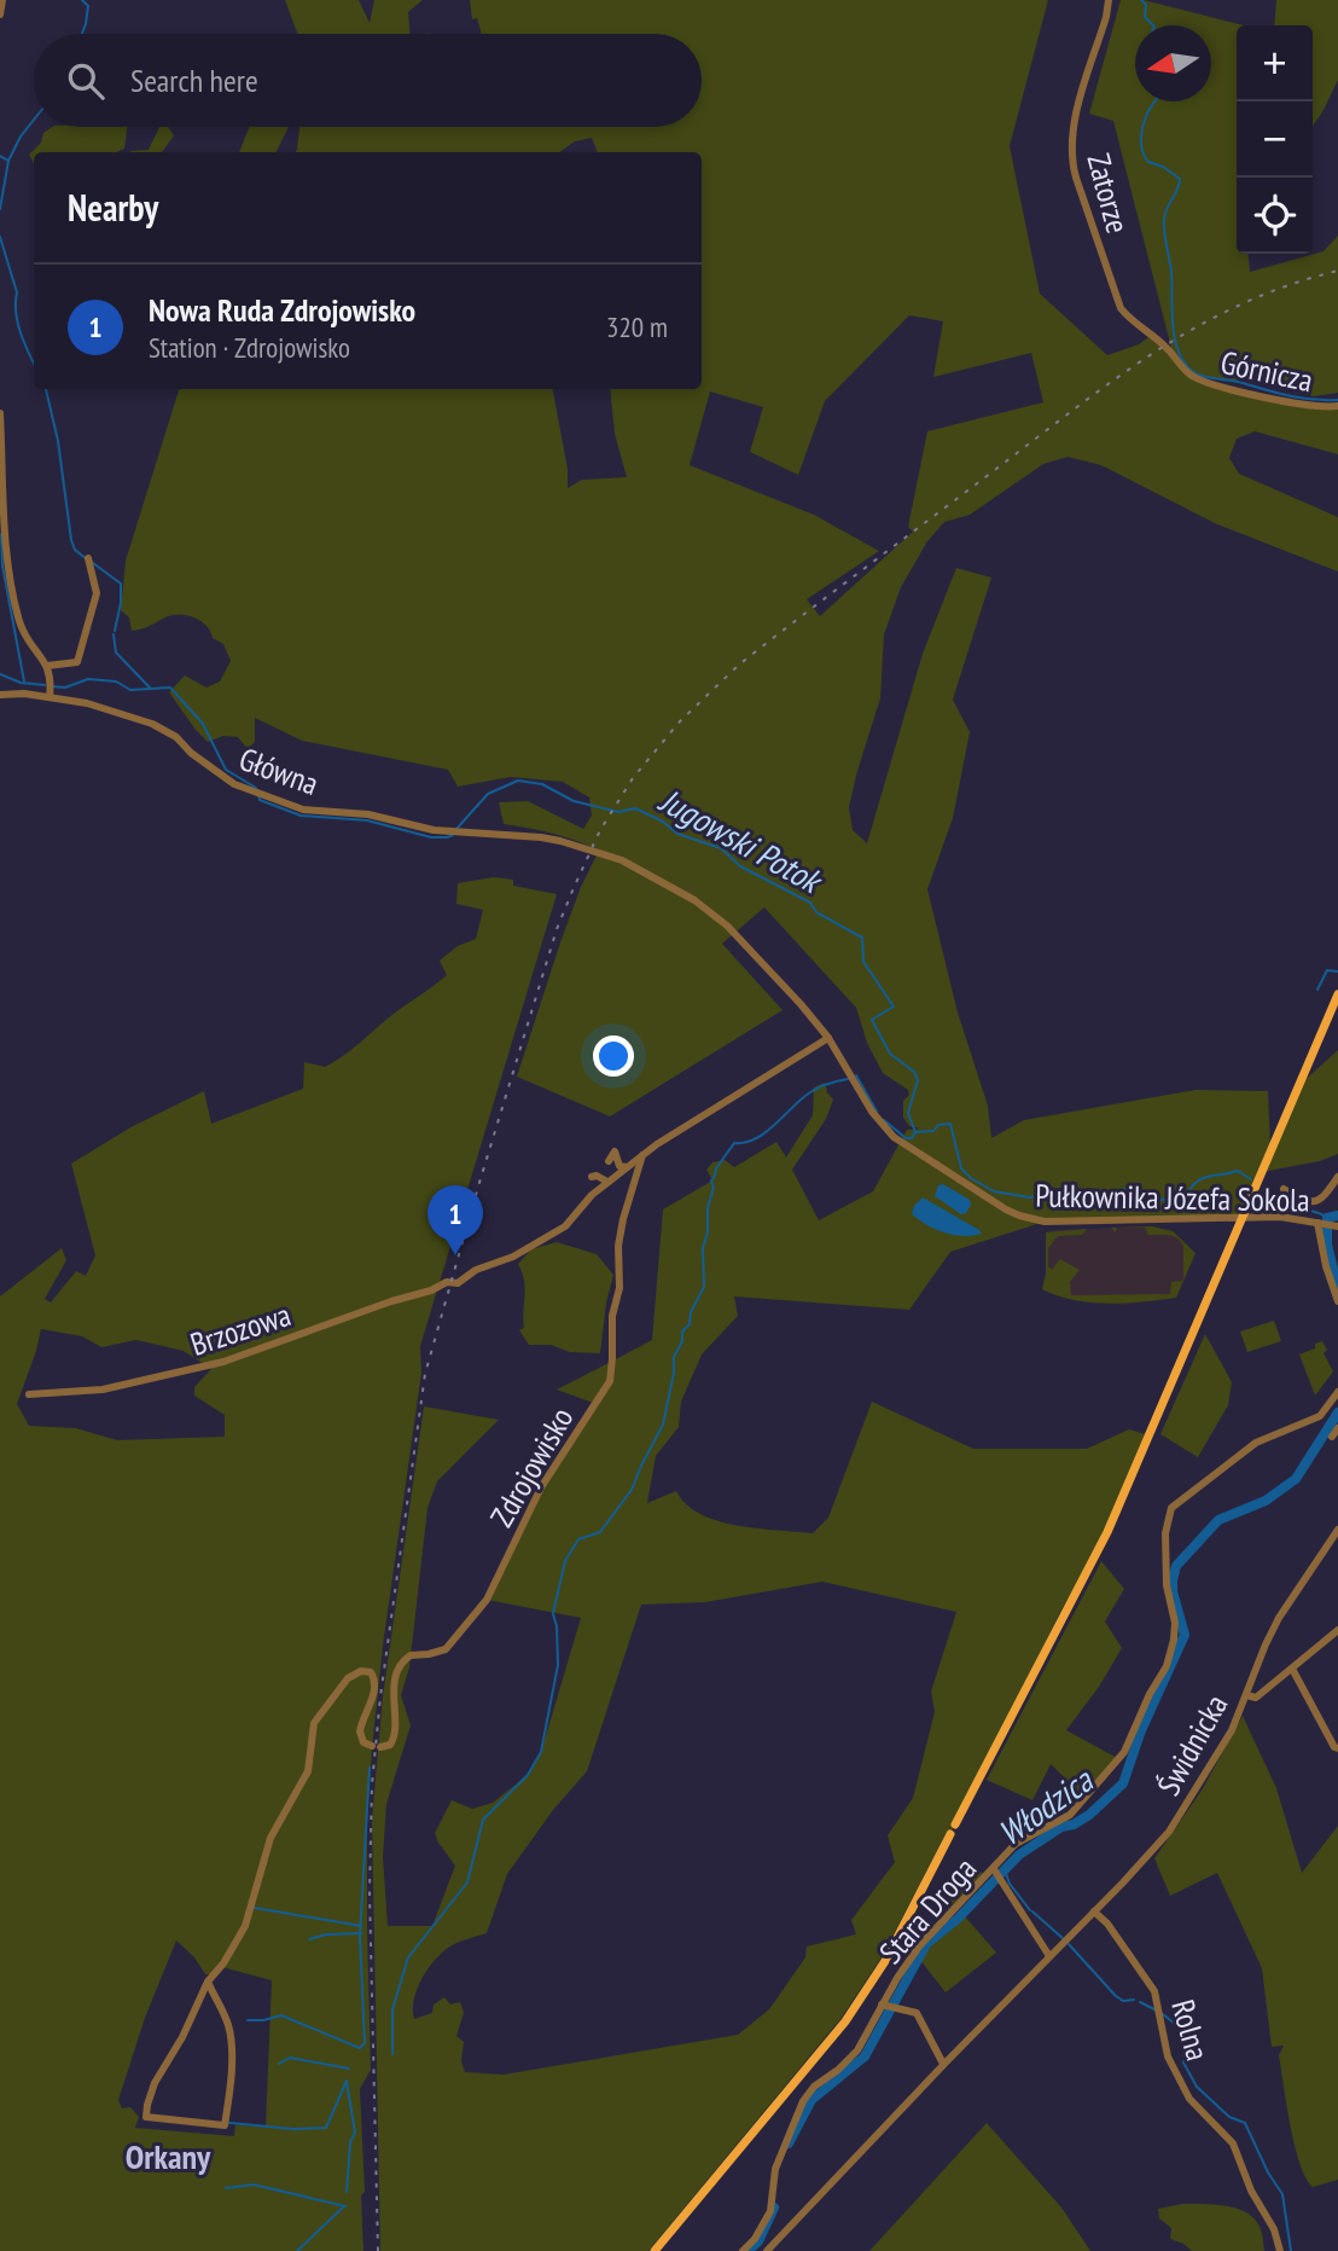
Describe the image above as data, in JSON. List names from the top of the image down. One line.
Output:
{"streets":{"street":["Zatorze","Górnicza","Główna","Pułkownika Józefa Sokola","Brzozowa","Zdrojowisko","Świdnicka","Stara Droga","Rolna"]},"crossings":[["Zatorze","Górnicza"],["Główna","Pułkownika Józefa Sokola"],["Świdnicka","Rolna"]],"districts":["Orkany"],"water":["Jugowski Potok","Włodzica"],"north":"left","page":{"map_buttons":["+","−"],"search":"Search here","heading":"Nearby","list":[{"mark":"1","name":"Nowa Ruda Zdrojowisko","note":"Station · Zdrojowisko","value":"320 m"}],"pins":"1"}}
